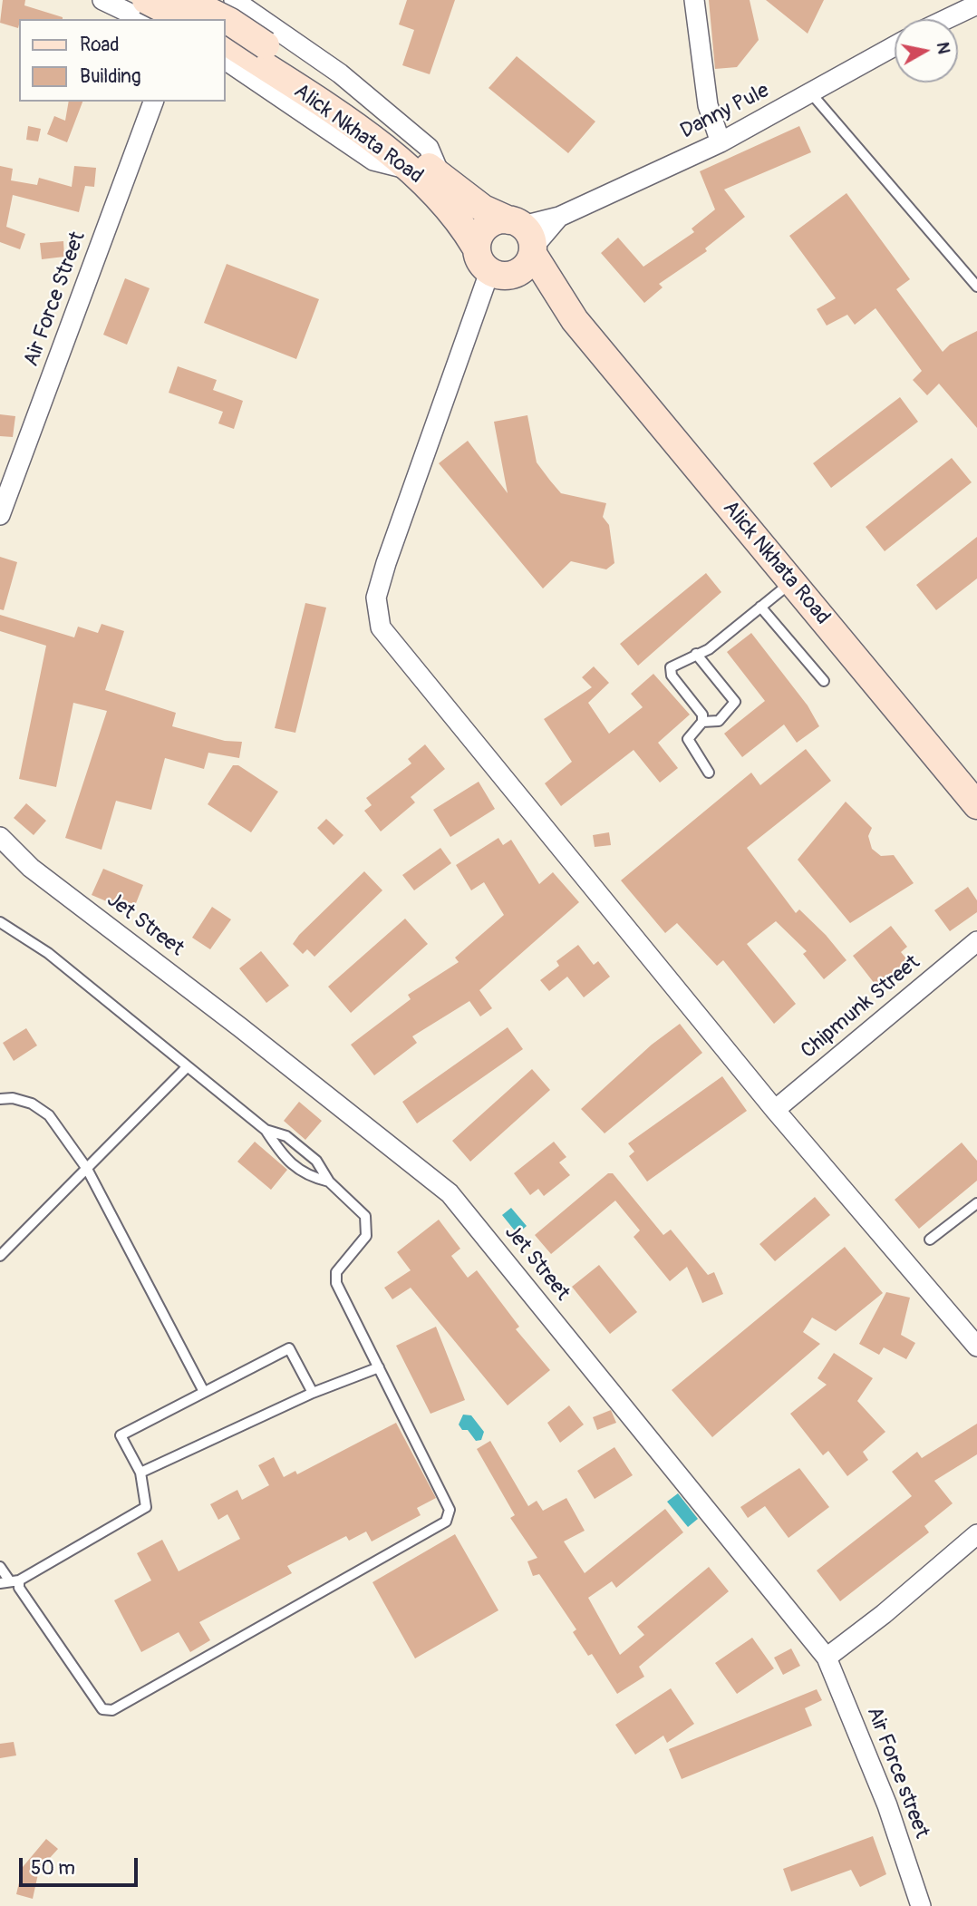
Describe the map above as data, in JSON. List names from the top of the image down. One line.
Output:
{"streets":{"main road":["Alick Nkhata Road"],"street":["Danny Pule","Air Force Street","Jet Street","Chipmunk Street","Air Force street"]},"crossings":[["Danny Pule","Alick Nkhata Road"],["Jet Street","Air Force street"]],"legend":["Road","Building"],"scale_bar":"50 m","north":"right"}
